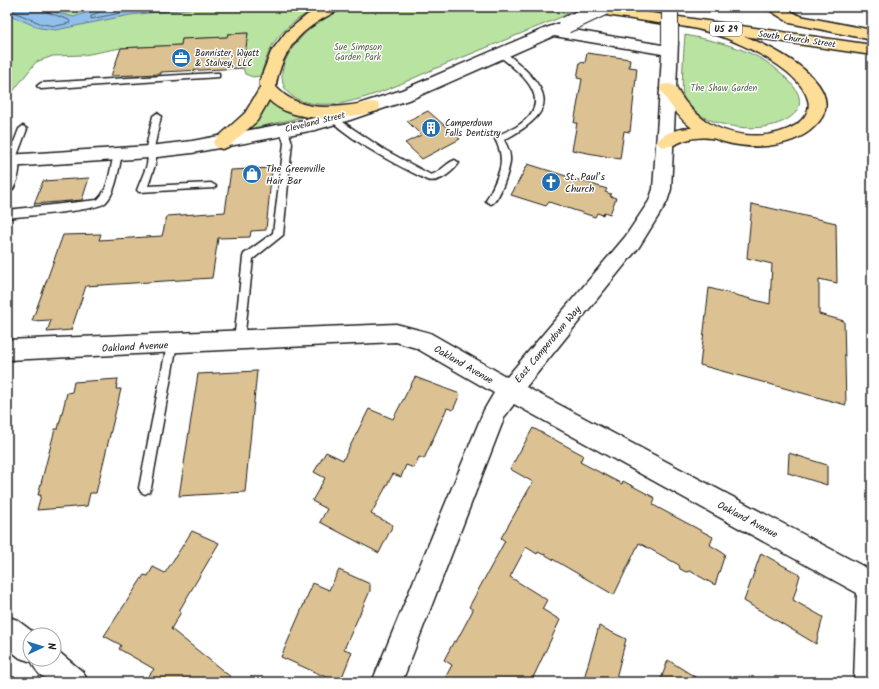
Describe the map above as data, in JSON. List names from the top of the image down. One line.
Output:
{"streets":{"main road":["US 29","South Church Street"],"street":["Cleveland Street","East Camperdown Way","Oakland Avenue"]},"crossings":[["East Camperdown Way","Oakland Avenue"]],"parks":["Sue Simpson Garden Park","The Shaw Garden"],"places":{"office":["Bannister, Wyatt & Stalvey, LLC"],"building":["Camperdown Falls Dentistry"],"shop":["The Greenville Hair Bar"],"church":["St. Paul’s Church"]},"north":"right"}
